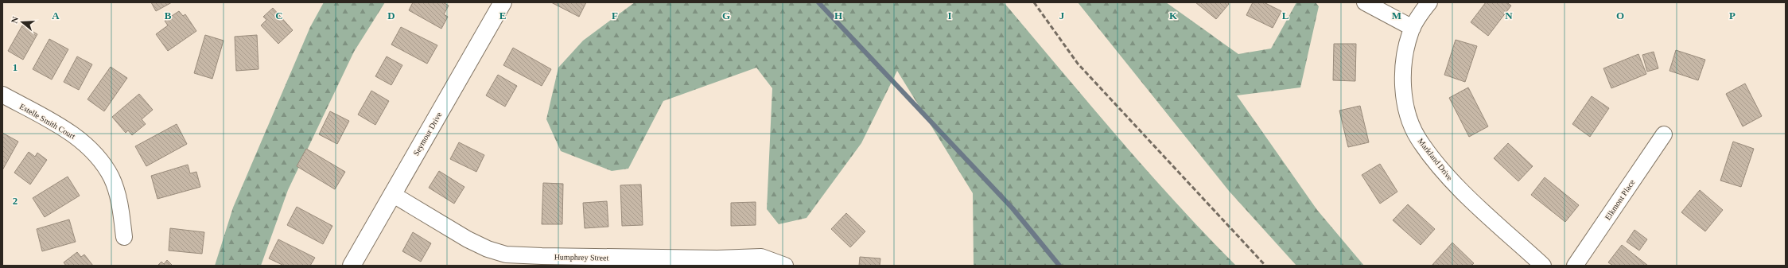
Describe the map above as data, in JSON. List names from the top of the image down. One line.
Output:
{"streets":{"street":["Estelle Smith Court","Seymour Drive","Markland Drive","Elkmont Place","Humphrey Street"]},"crossings":[["Seymour Drive","Humphrey Street"]],"north":"left","grid":{"columns":["A","B","C","D","E","F","G","H","I","J","K","L","M","N","O","P"],"rows":["1","2"]}}
